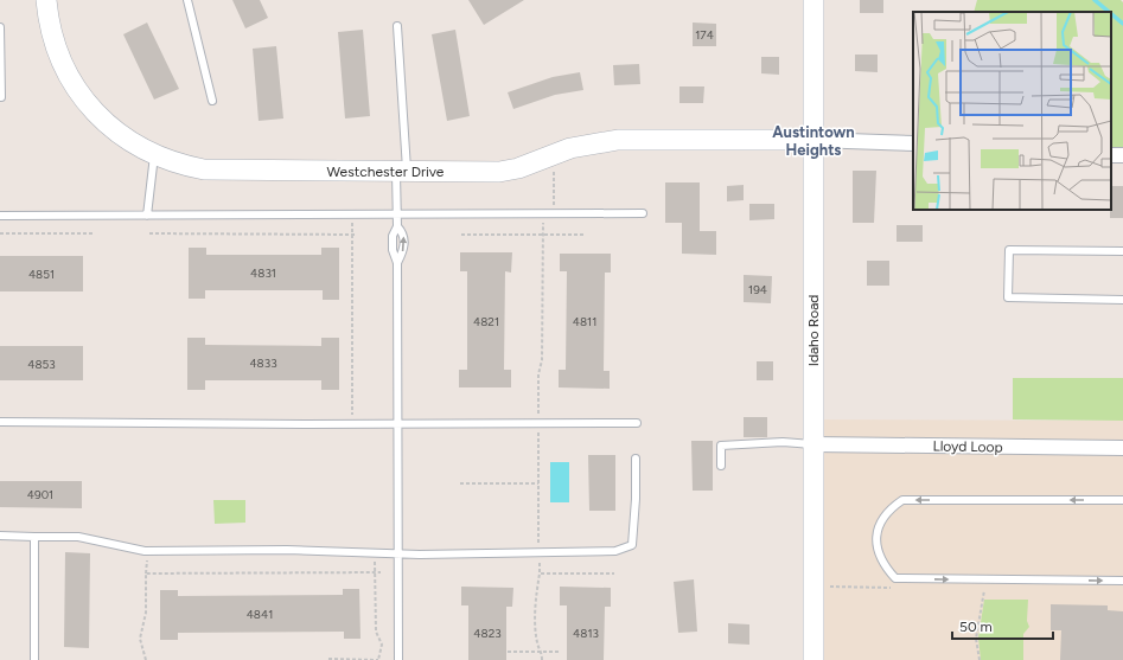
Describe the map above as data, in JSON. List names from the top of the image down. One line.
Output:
{"streets":{"street":["Westchester Drive","Idaho Road","Lloyd Loop"]},"crossings":[["Westchester Drive","Idaho Road"],["Idaho Road","Lloyd Loop"]],"districts":["Austintown Heights"],"house_numbers":["174","4831","4851","194","4821","4811","4833","4853","4901","4841","4823","4813"],"scale_bar":"50 m"}
